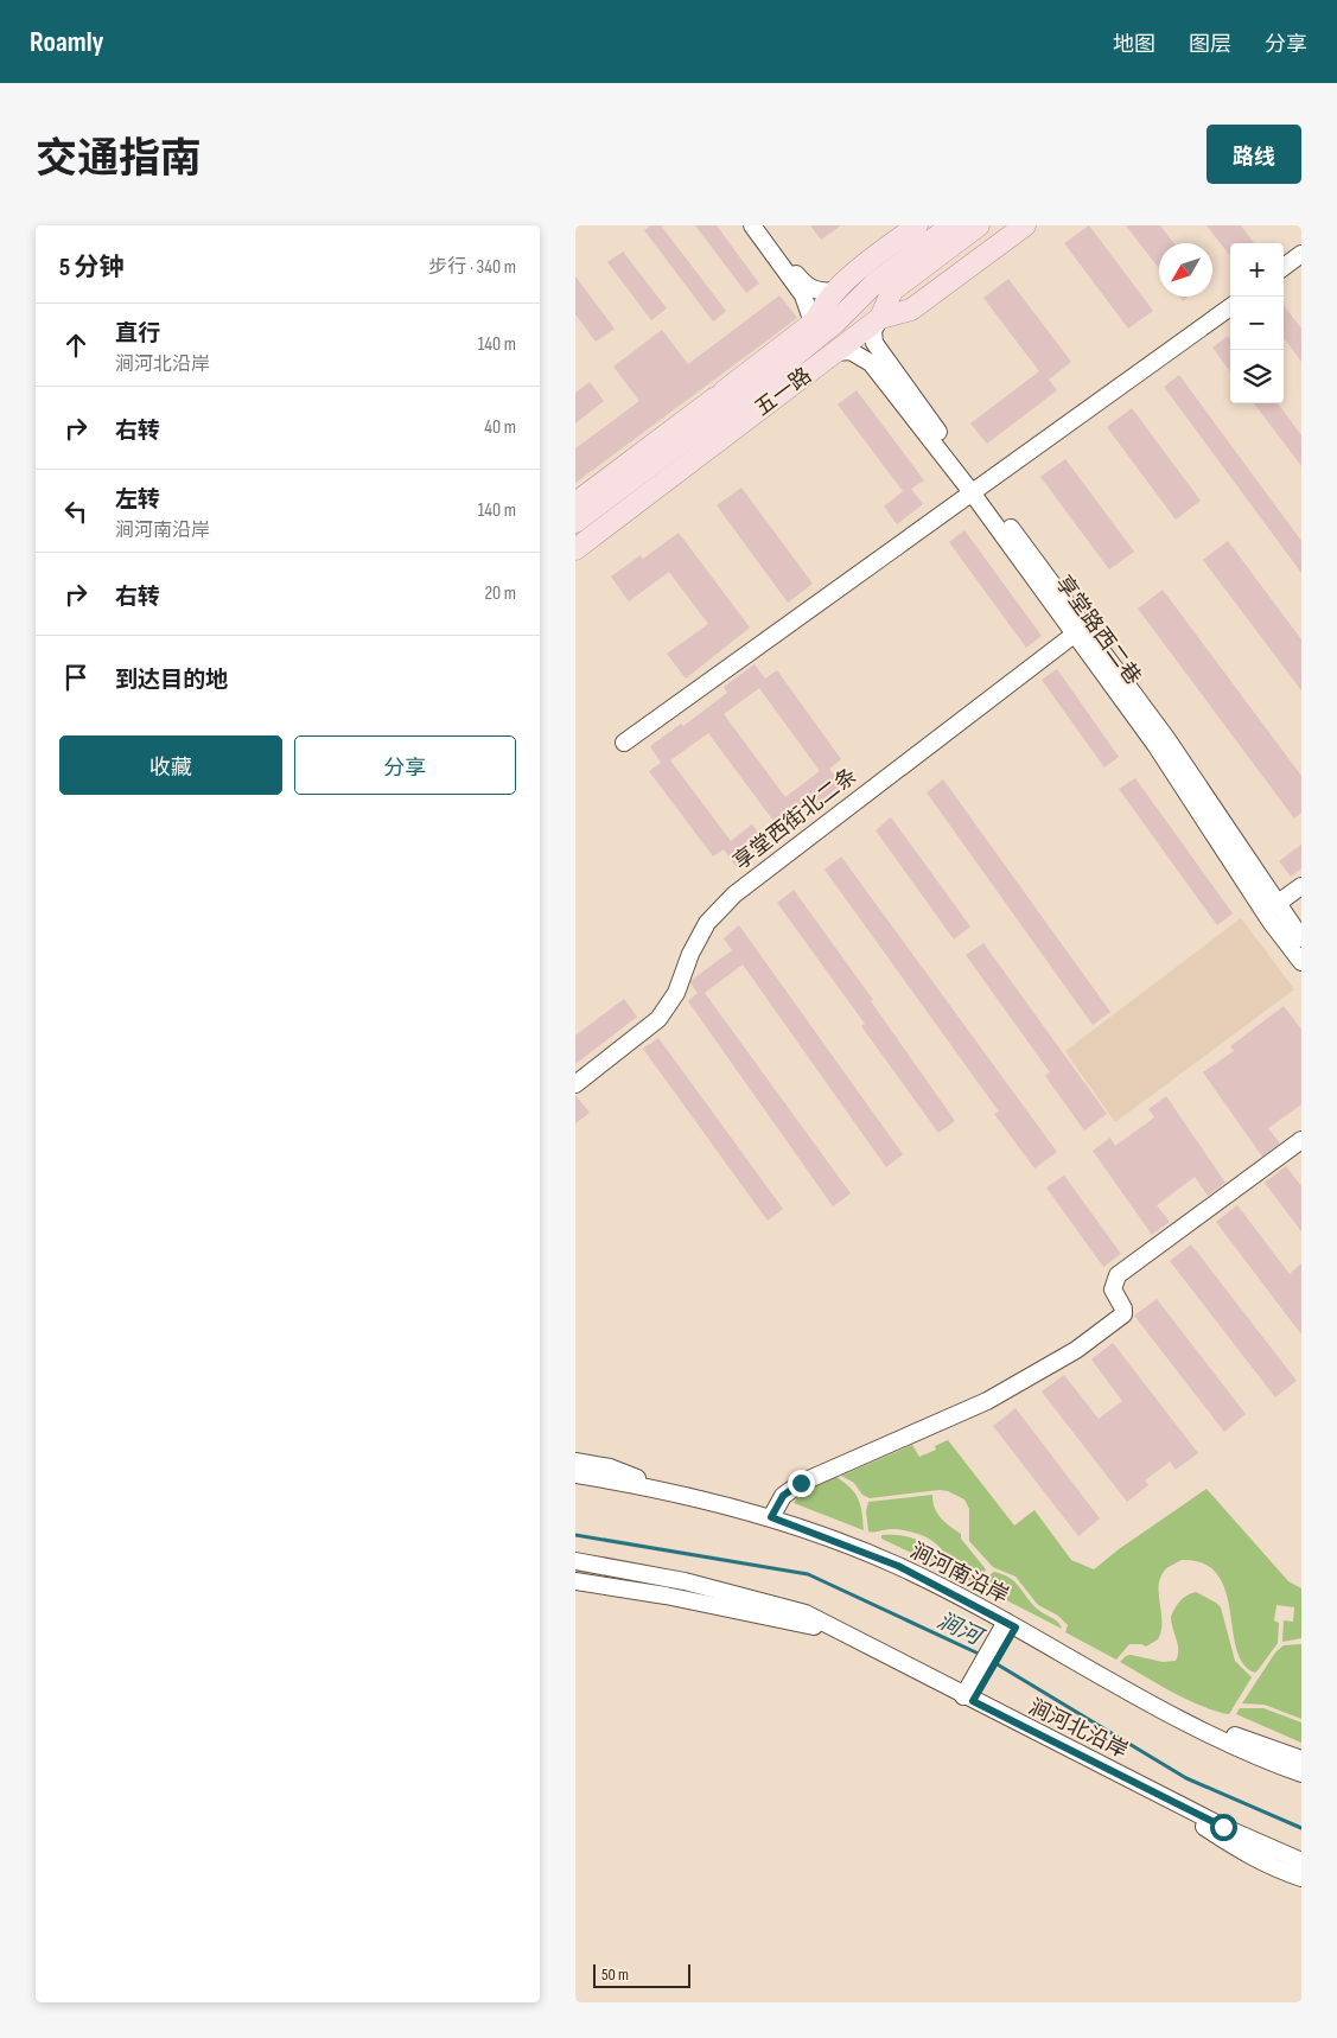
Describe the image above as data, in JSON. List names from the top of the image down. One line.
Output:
{"streets":{"main road":["五一路"],"street":["享堂路西二巷","享堂西街北二条","涧河南沿岸","涧河北沿岸"]},"crossings":[["五一路","享堂路西二巷"],["享堂路西二巷","享堂西街北二条"]],"water":["涧河"],"scale_bar":"50 m","north":"bottom left","page":{"header":"Roamly","nav":["地图","图层","分享"],"title":"交通指南","buttons":["路线",["收藏","分享"]],"heading":["5 分钟","步行 · 340 m"],"map_buttons":["+","−"],"list":[["直行","涧河北沿岸","140 m"],["右转","40 m"],["左转","涧河南沿岸","140 m"],["右转","20 m"],"到达目的地"],"scale":"50 m"}}
